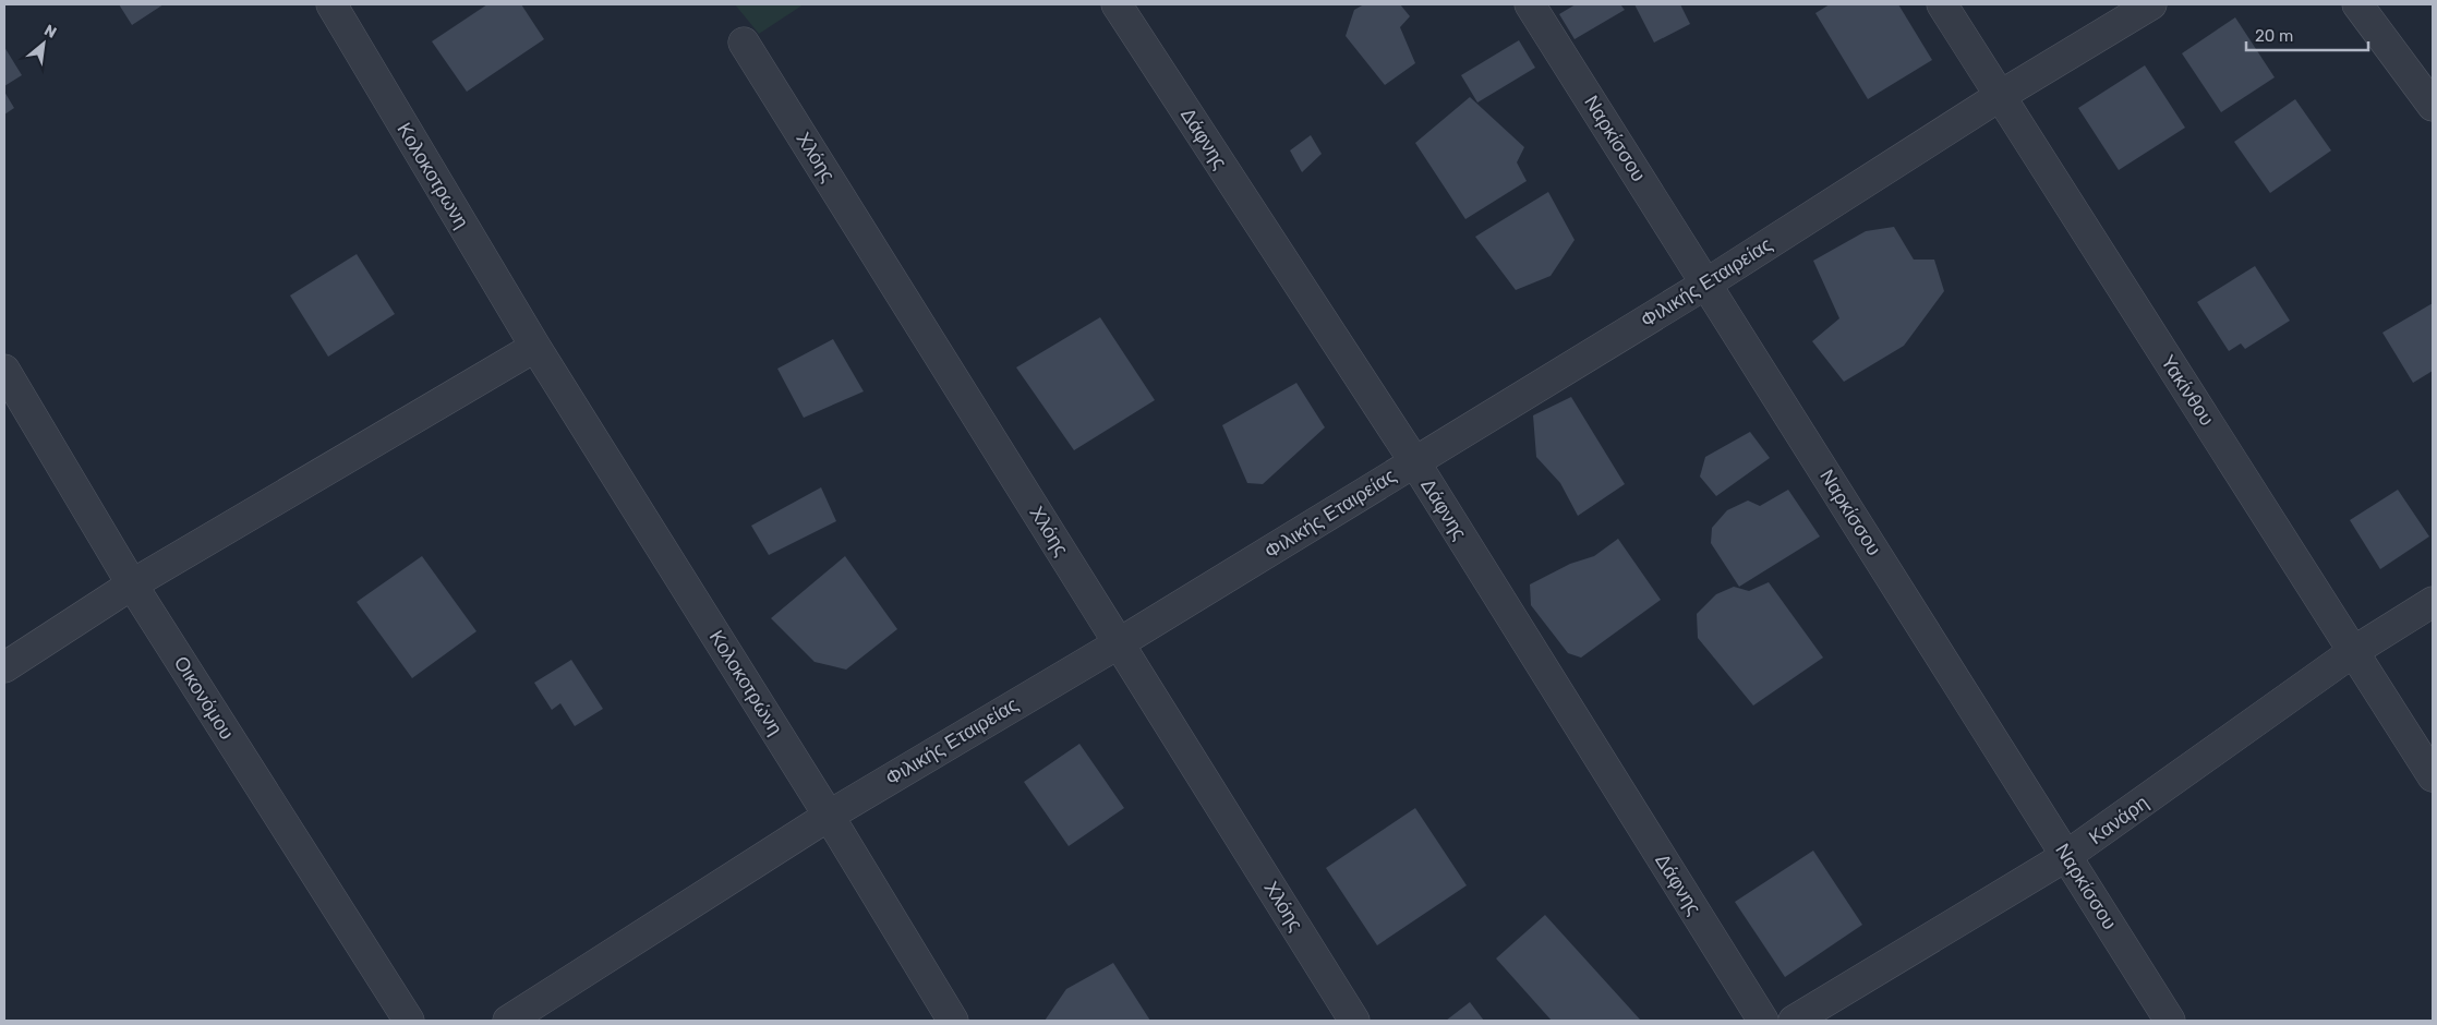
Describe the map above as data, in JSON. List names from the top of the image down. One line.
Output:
{"streets":{"street":["Δάφνης","Ναρκίσσου","Χλόης","Κολοκοτρωνη","Φιλικής Εταιρείας","Υακίνθου","Κολοκοτρώνη","Οικονόμου","Κανάρη"]},"crossings":[["Δάφνης","Φιλικής Εταιρείας"],["Ναρκίσσου","Φιλικής Εταιρείας"],["Ναρκίσσου","Κανάρη"],["Χλόης","Φιλικής Εταιρείας"],["Κολοκοτρωνη","Κολοκοτρώνη"],["Φιλικής Εταιρείας","Υακίνθου"],["Φιλικής Εταιρείας","Κολοκοτρώνη"],["Υακίνθου","Κανάρη"]],"scale_bar":"20 m","north":"top right"}
